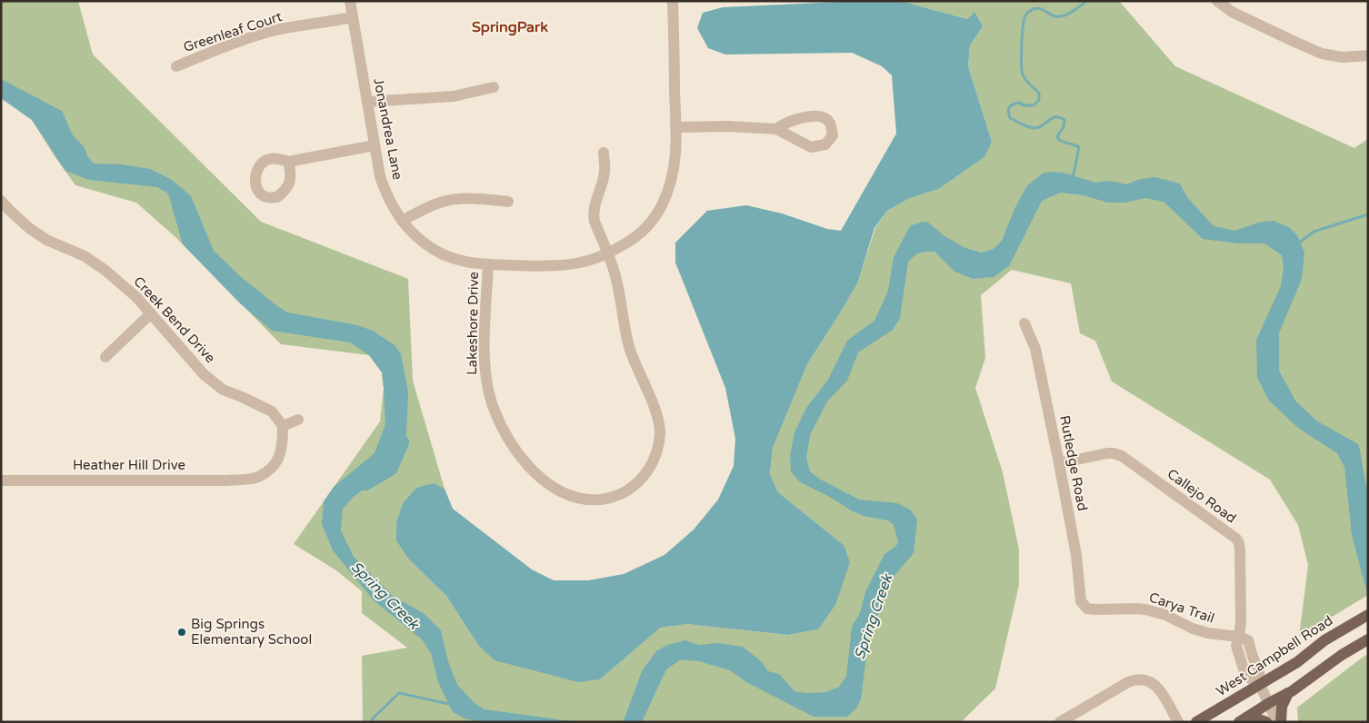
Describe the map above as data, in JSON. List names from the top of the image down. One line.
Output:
{"streets":{"main road":["West Campbell Road"],"street":["Greenleaf Court","Jonandrea Lane","Creek Bend Drive","Lakeshore Drive","Rutledge Road","Heather Hill Drive","Callejo Road","Carya Trail"]},"crossings":[["Greenleaf Court","Jonandrea Lane"],["Jonandrea Lane","Lakeshore Drive"],["Creek Bend Drive","Heather Hill Drive"],["Rutledge Road","Callejo Road"],["Rutledge Road","Carya Trail"],["Callejo Road","Carya Trail"],["Callejo Road","West Campbell Road"]],"districts":["SpringPark"],"water":["Spring Creek"],"places":["Big Springs Elementary School"]}
